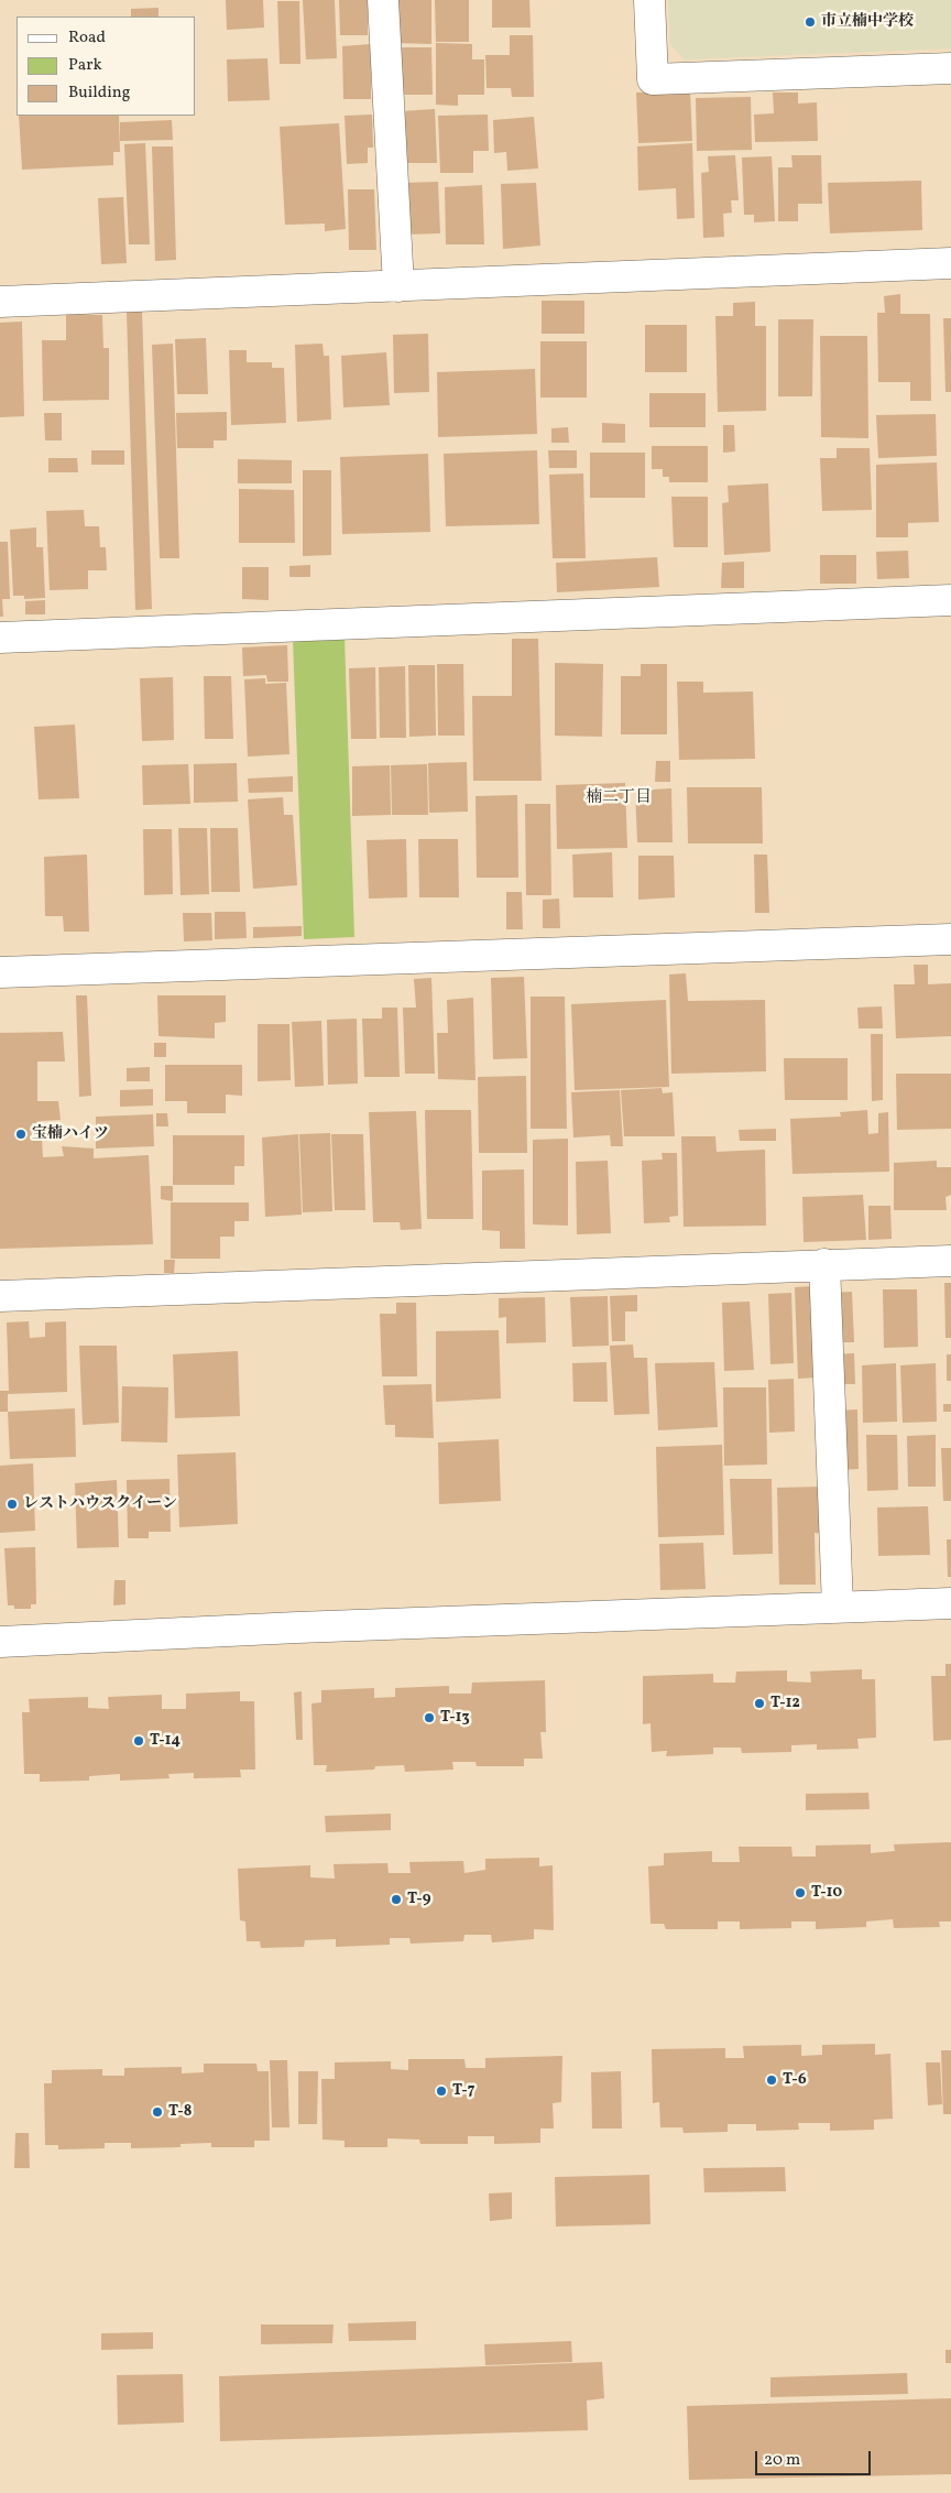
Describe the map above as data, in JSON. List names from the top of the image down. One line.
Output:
{"districts":["楠二丁目"],"places":["市立楠中学校","宝楠ハイツ","レストハウスクイーン","T-12","T-13","T-14","T-10","T-9","T-6","T-7","T-8"],"legend":["Road","Park","Building"],"scale_bar":"20 m"}
